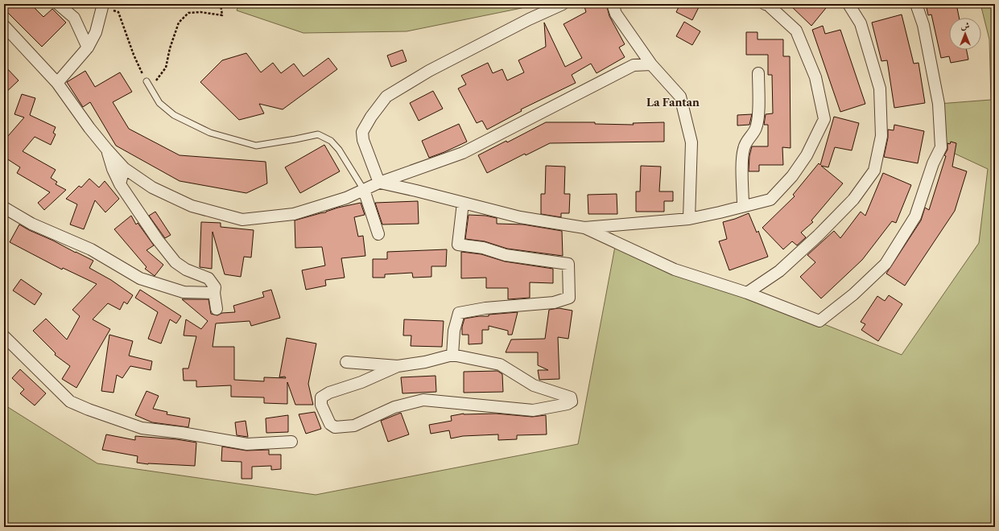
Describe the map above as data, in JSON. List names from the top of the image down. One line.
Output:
{"districts":["La Fantan"],"north":"top"}
